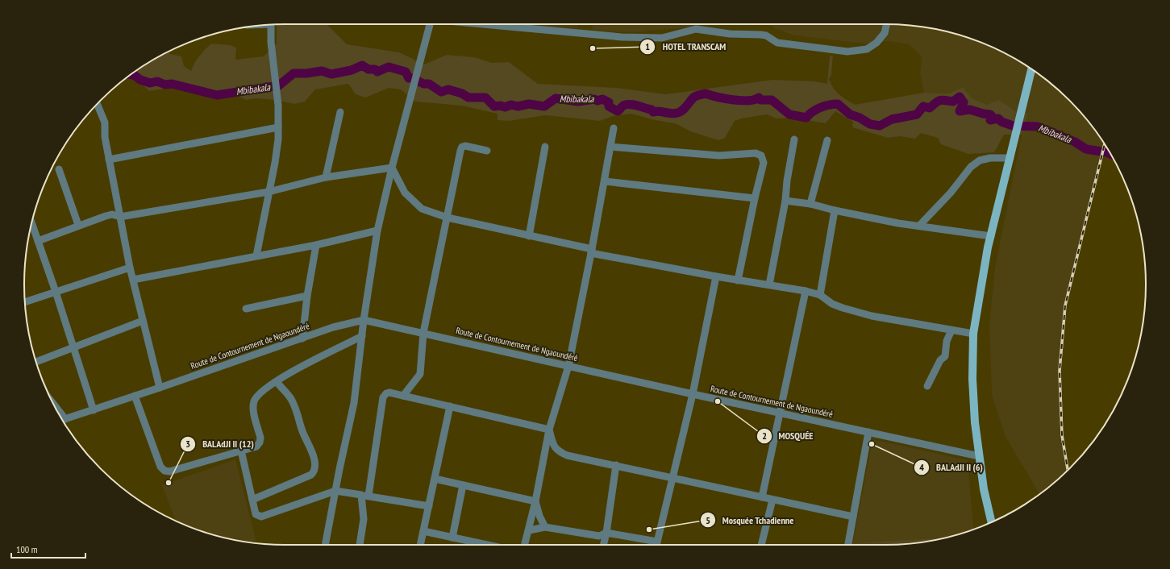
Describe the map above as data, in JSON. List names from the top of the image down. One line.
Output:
{"streets":{"street":["Route de Contournement de Ngaoundéré"]},"water":["Mbibakala"],"places":["HOTEL TRANSCAM","MOSQUÉE","BALAdJI II (6)","BALAdJI II (12)","Mosquée Tchadienne"],"scale_bar":"100 m"}
